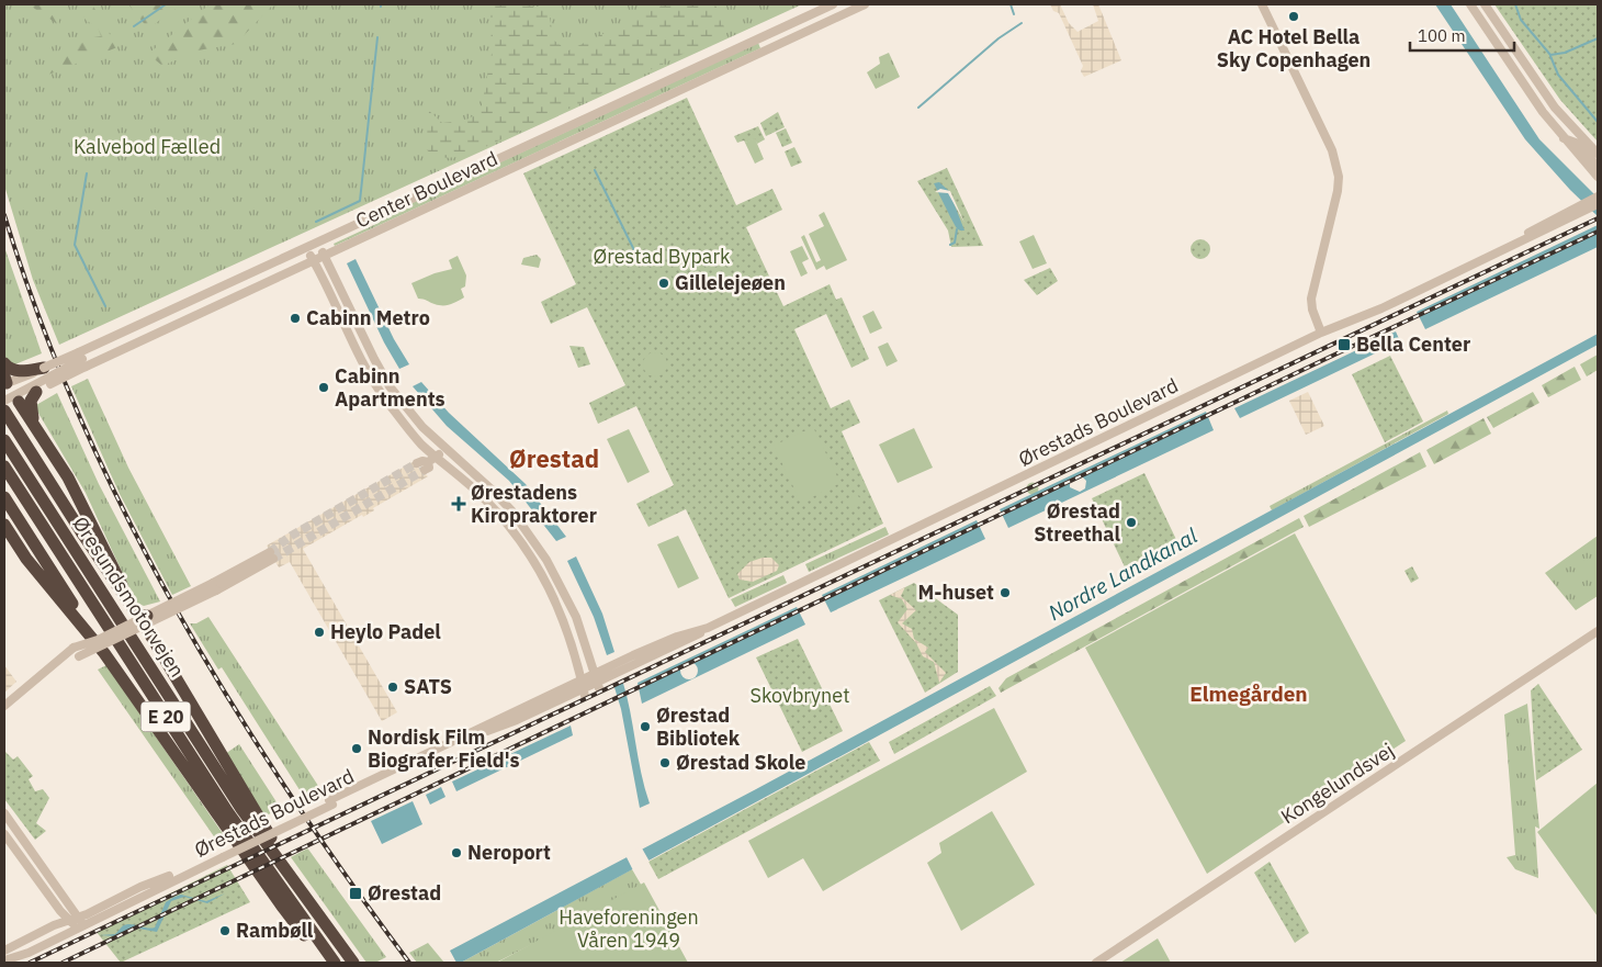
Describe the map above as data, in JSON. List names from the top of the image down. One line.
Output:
{"streets":{"highway":["Øresundsmotorvejen","E 20"],"street":["Center Boulevard","Ørestads Boulevard","Kongelundsvej"]},"districts":["Ørestad","Elmegården"],"water":["Nordre Landkanal"],"parks":["Kalvebod Fælled","Ørestad Bypark","Skovbrynet","Haveforeningen Våren 1949"],"places":{"other":["AC Hotel Bella Sky Copenhagen","Gillelejeøen","Cabinn Metro","Cabinn Apartments","Ørestad Streethal","M-huset","Heylo Padel","SATS","Ørestad Bibliotek","Nordisk Film Biografer Field's","Ørestad Skole","Neroport","Rambøll"],"transit":["Bella Center","Ørestad"],"health":["Ørestadens Kiropraktorer"]},"scale_bar":"100 m"}
